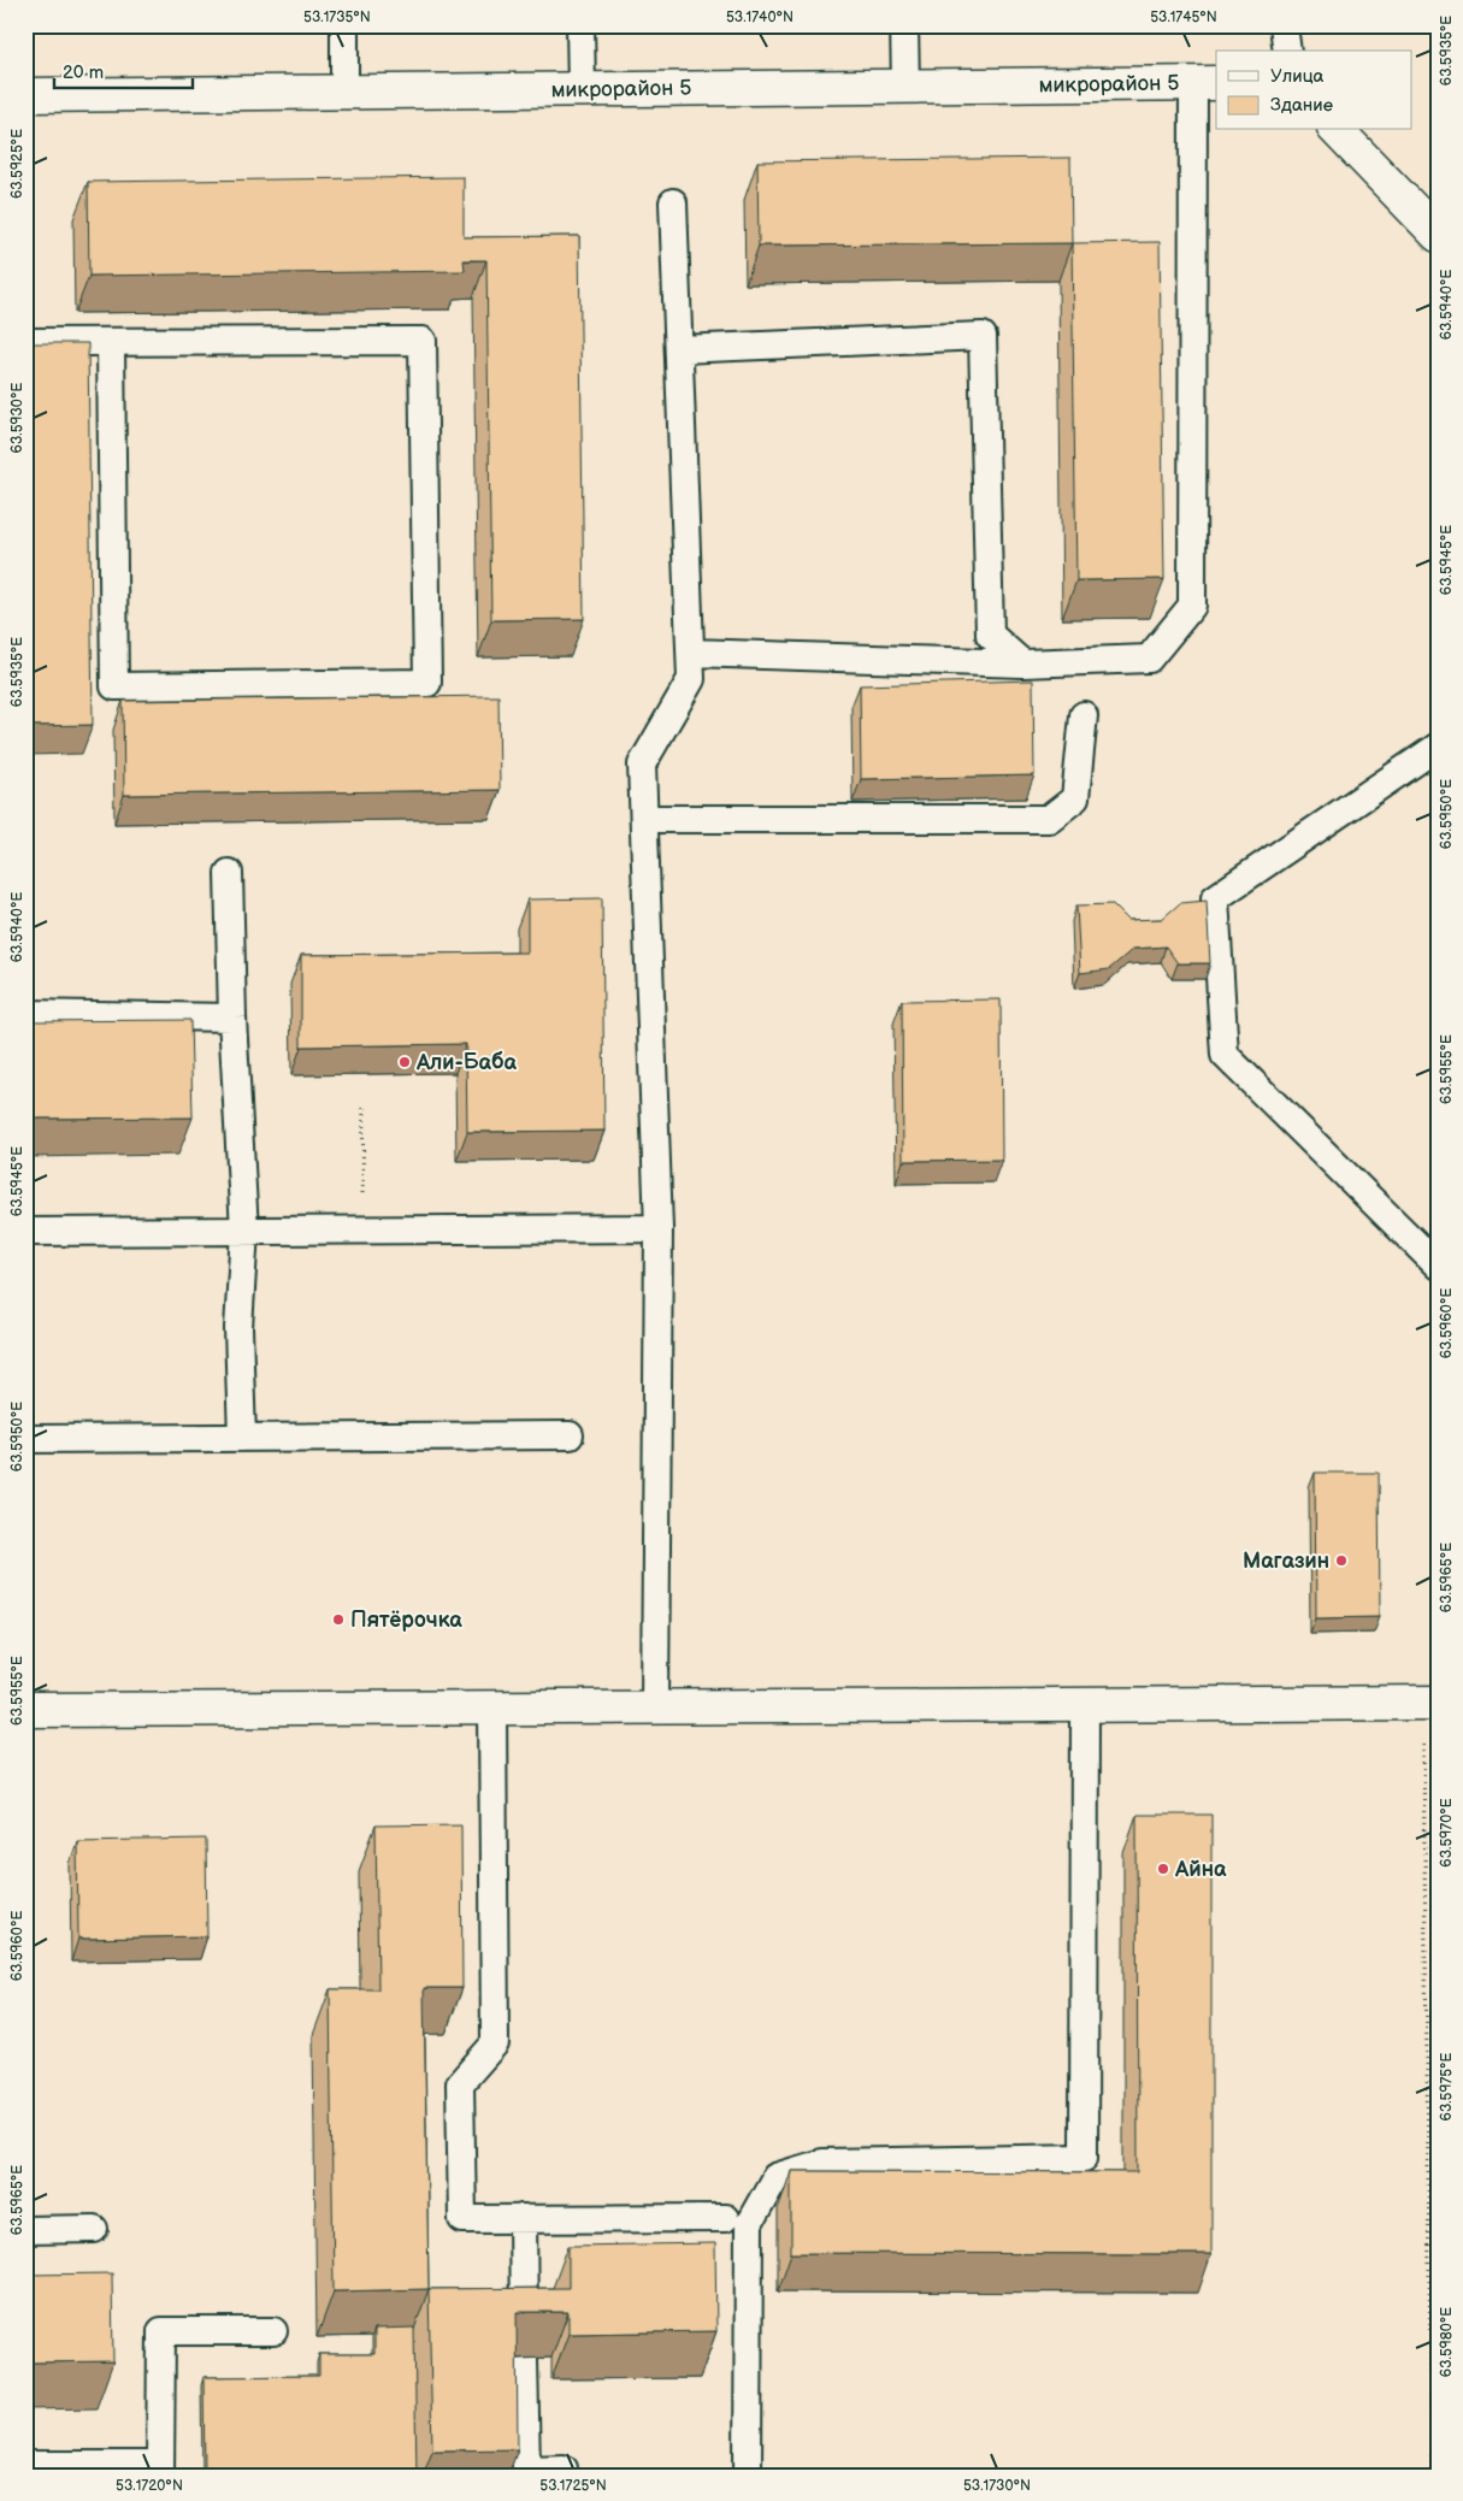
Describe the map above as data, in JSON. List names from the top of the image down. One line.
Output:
{"streets":{"street":["микрорайон 5"]},"places":["Али-Баба","Магазин","Пятёрочка","Айна"],"legend":["Улица","Здание"],"scale_bar":"20 m","coordinates":["53.1735°N","53.1740°N","53.1745°N","63.5935°E","63.5925°E","63.5940°E","63.5930°E","63.5945°E","63.5950°E","63.5955°E","63.5960°E","63.5965°E","63.5970°E","63.5975°E","63.5980°E","53.1720°N","53.1725°N","53.1730°N"]}
